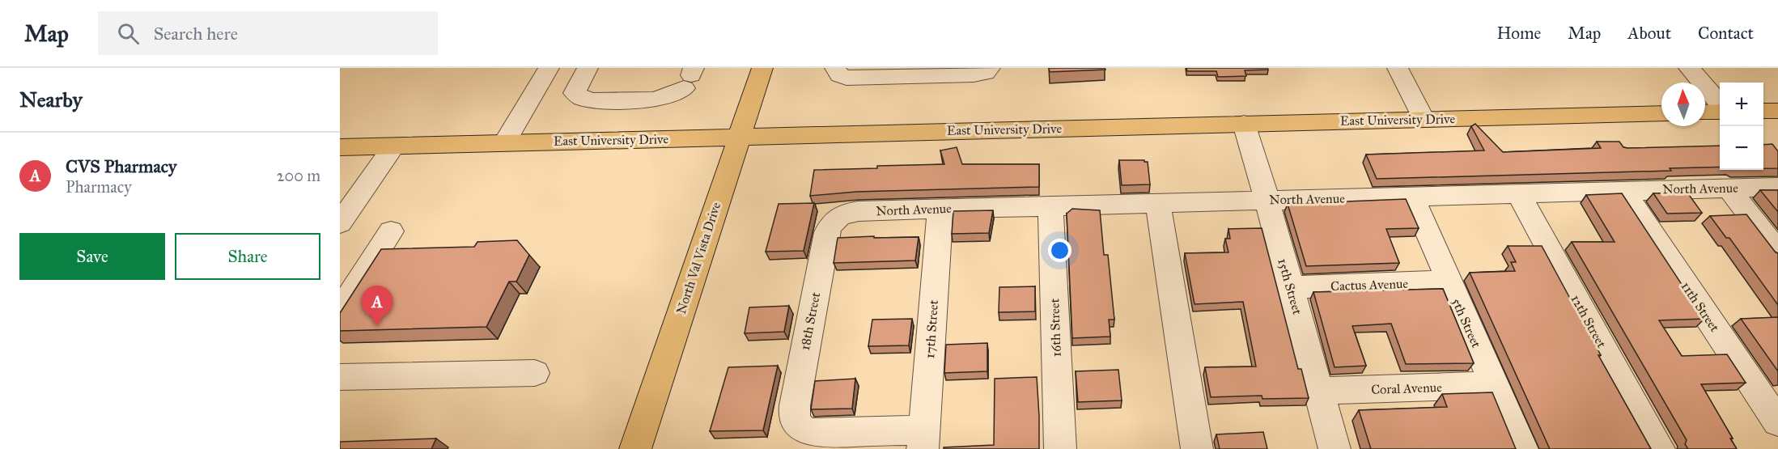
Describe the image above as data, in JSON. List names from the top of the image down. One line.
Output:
{"streets":{"main road":["East University Drive","North Val Vista Drive"],"street":["North Avenue","Cactus Avenue","15th Street","11th Street","18th Street","12th Street","5th Street","16th Street","17th Street","Coral Avenue"]},"crossings":[["East University Drive","North Val Vista Drive"],["East University Drive","15th Street"],["North Avenue","15th Street"],["North Avenue","11th Street"],["North Avenue","18th Street"],["North Avenue","12th Street"],["North Avenue","5th Street"],["North Avenue","16th Street"],["North Avenue","17th Street"],["Cactus Avenue","15th Street"],["Cactus Avenue","5th Street"],["15th Street","Coral Avenue"],["18th Street","17th Street"],["5th Street","Coral Avenue"]],"north":"top","page":{"header":"Map","search":"Search here","nav":["Home","Map","About","Contact"],"heading":"Nearby","map_buttons":["+","−"],"list":[{"mark":"A","name":"CVS Pharmacy","note":"Pharmacy","value":"200 m"}],"buttons":["Save","Share"],"pins":"A"}}
